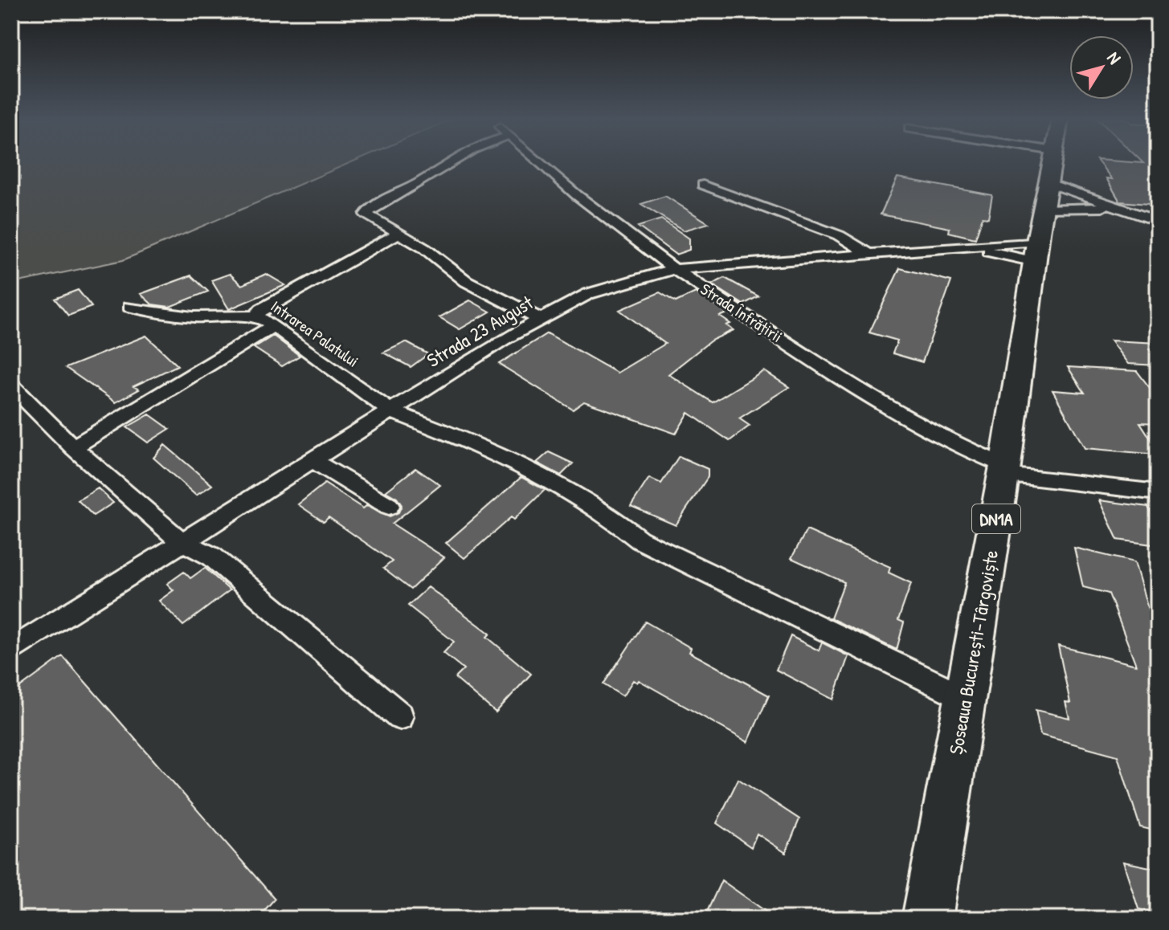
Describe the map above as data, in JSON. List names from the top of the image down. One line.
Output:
{"streets":{"main road":["DN1A","Șoseaua București-Târgoviște"],"street":["Strada Înfrățirii","Strada 23 August","Intrarea Palatului"]},"crossings":[["Strada Înfrățirii","Strada 23 August"],["Strada Înfrățirii","Intrarea Palatului"],["Strada Înfrățirii","Șoseaua București-Târgoviște"],["Strada 23 August","Intrarea Palatului"],["Strada 23 August","Șoseaua București-Târgoviște"],["Intrarea Palatului","Șoseaua București-Târgoviște"]],"north":"top right"}
